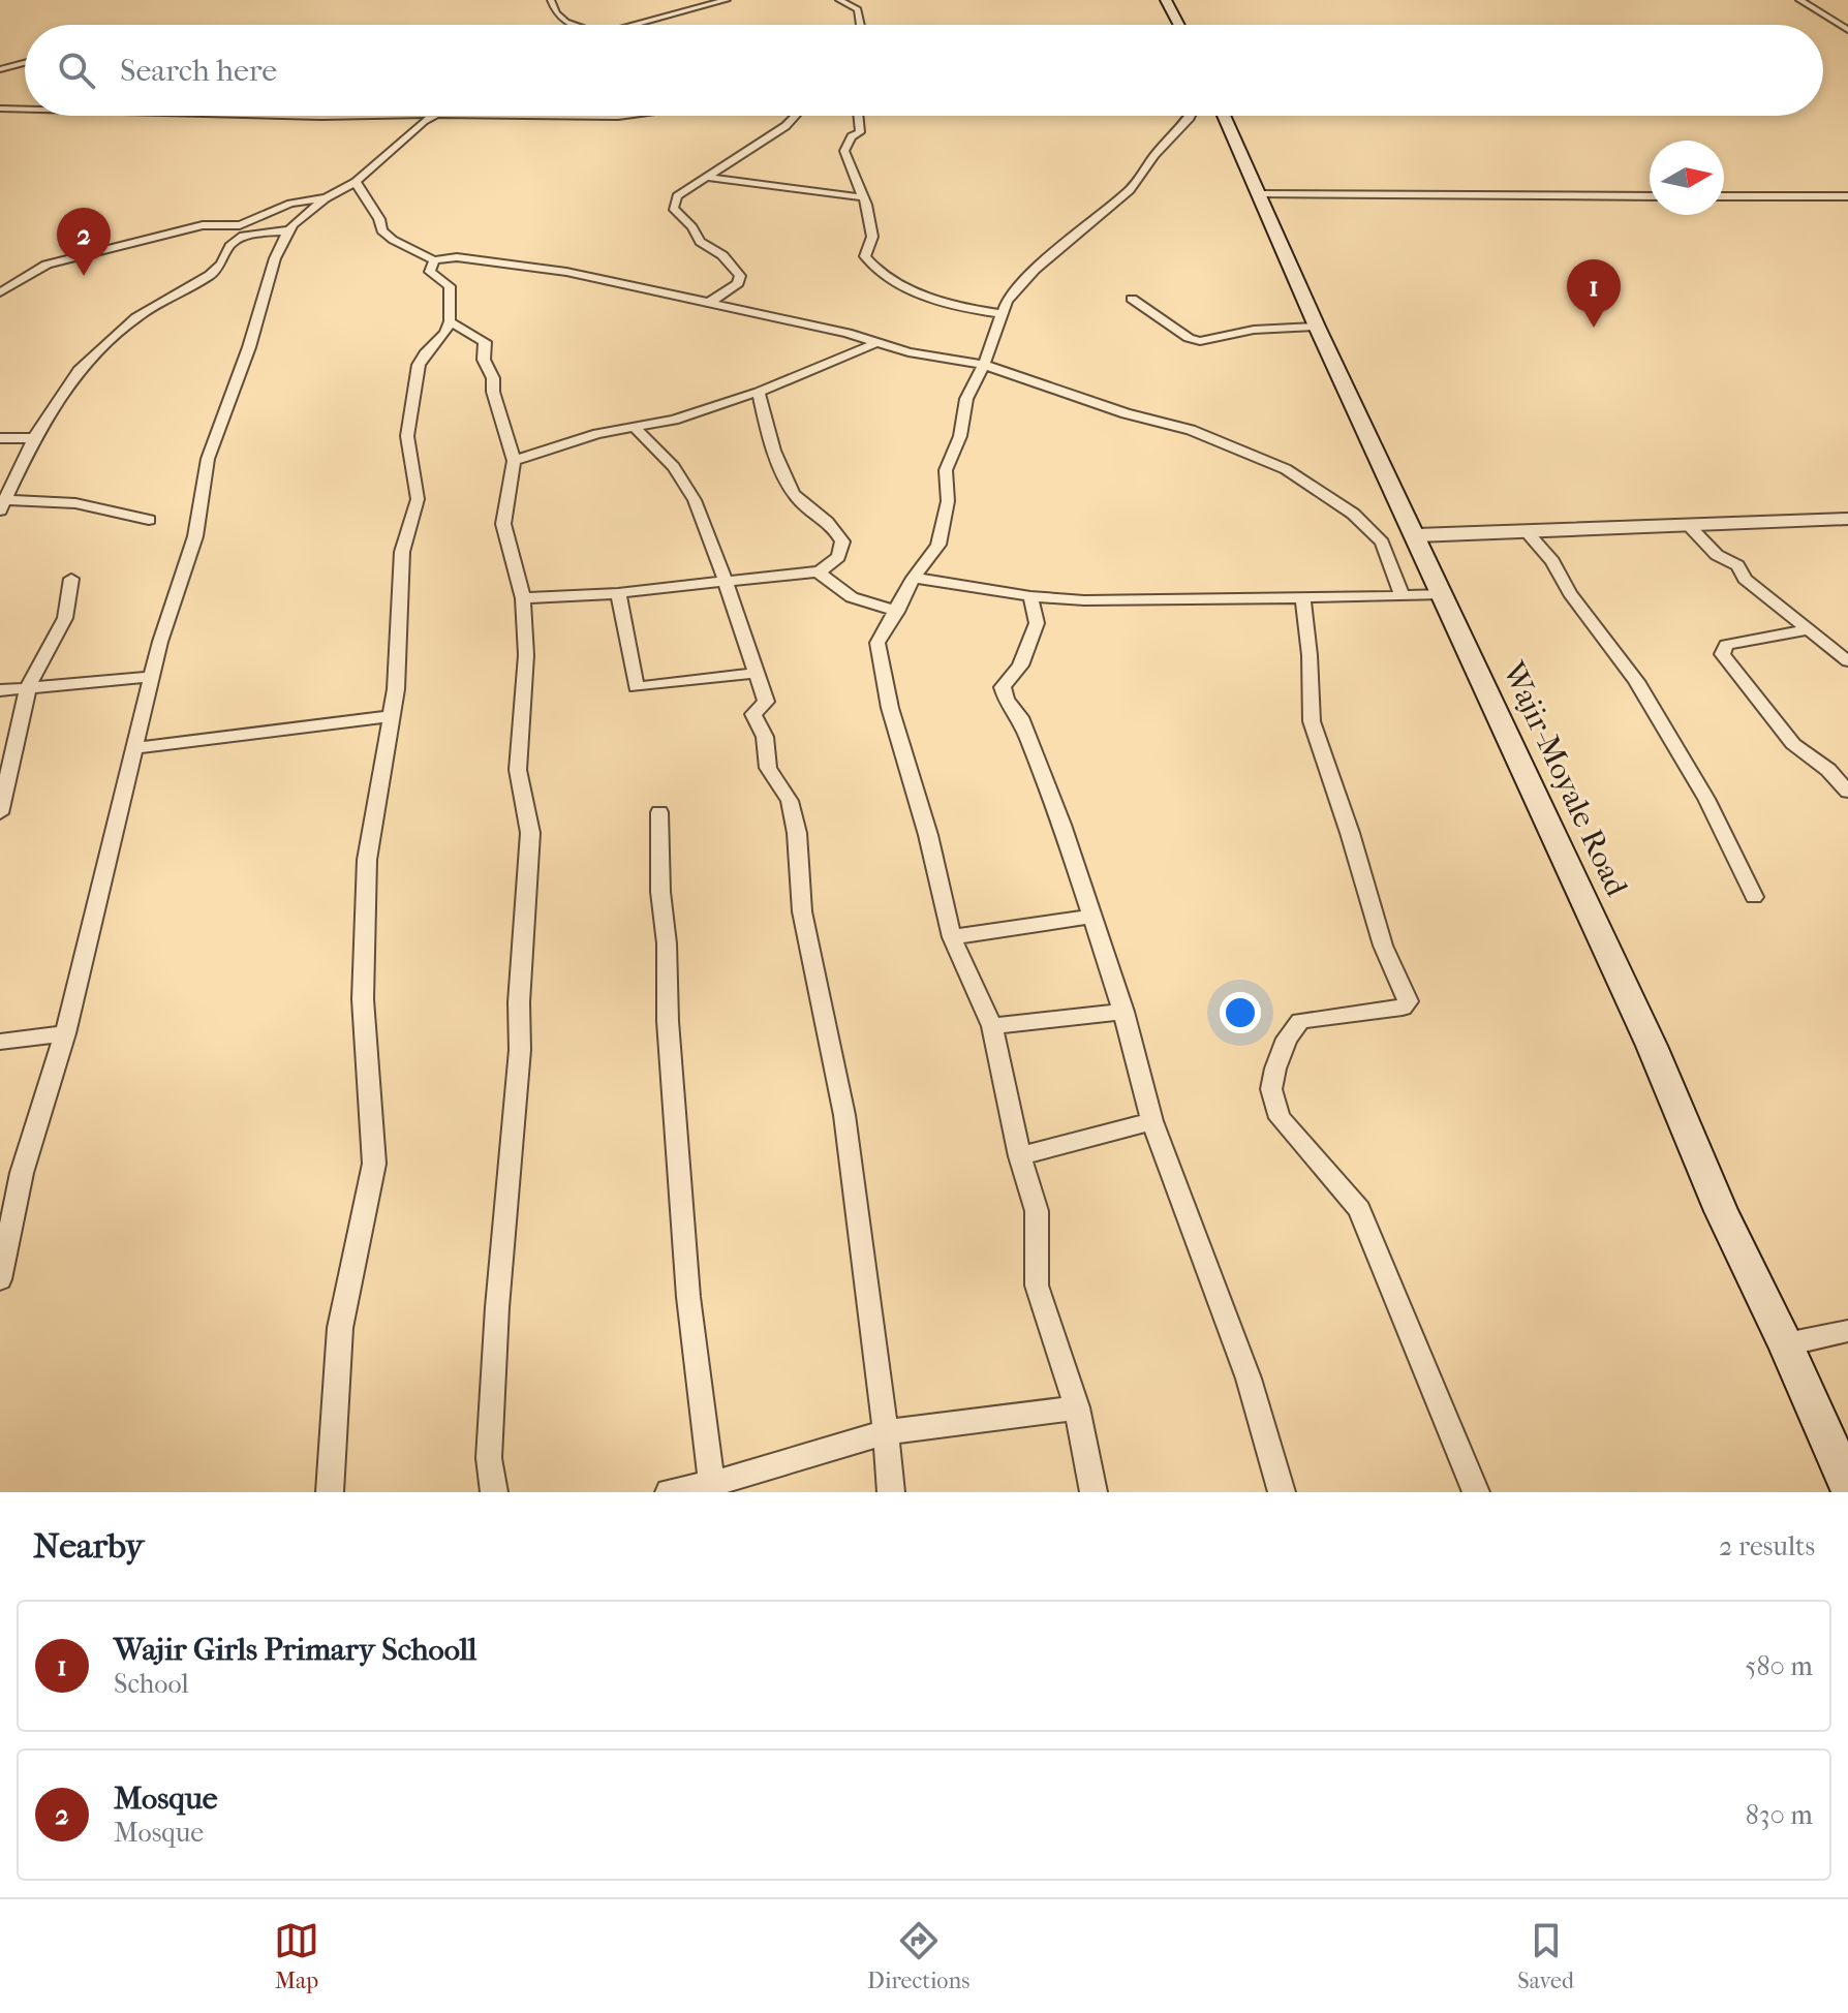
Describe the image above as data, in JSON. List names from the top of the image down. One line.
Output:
{"streets":{"main road":["Wajir-Moyale Road"]},"north":"right","page":{"search":"Search here","pins":["2","1"],"heading":["Nearby","2 results"],"list":[{"mark":"1","name":"Wajir Girls Primary Schooll","note":"School","value":"580 m"},{"mark":"2","name":"Mosque","note":"Mosque","value":"830 m"}],"nav":["Map","Directions","Saved"]}}
